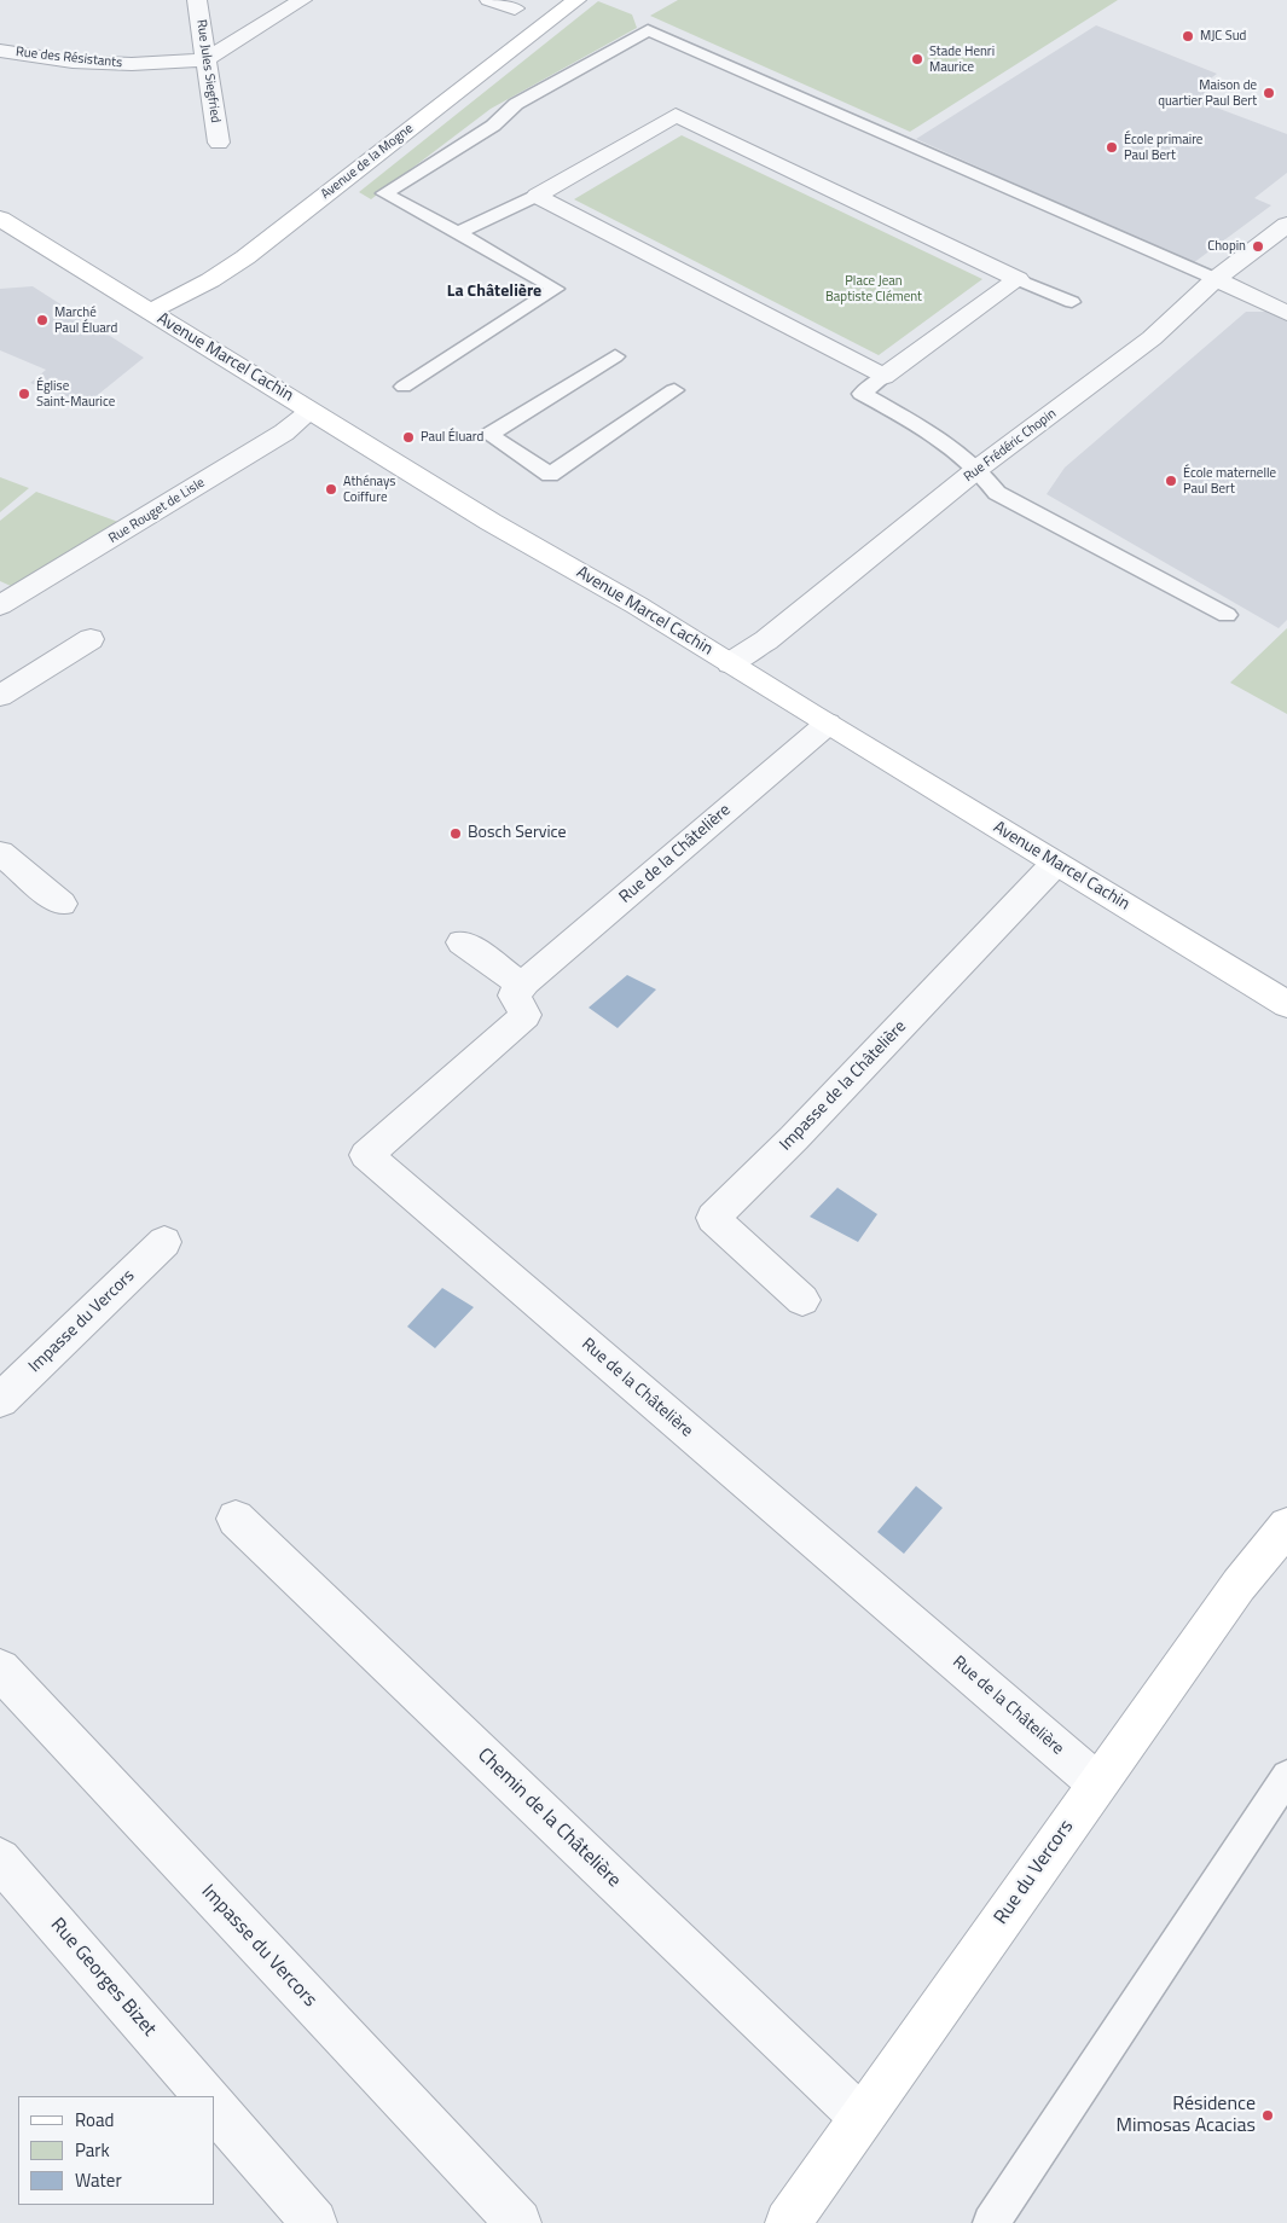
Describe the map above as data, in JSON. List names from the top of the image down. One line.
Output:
{"streets":{"street":["Rue des Résistants","Rue Jules Siegfried","Avenue de la Mogne","Avenue Marcel Cachin","Rue Frédéric Chopin","Rue Rouget de Lisle","Rue de la Châtelière","Impasse de la Châtelière","Impasse du Vercors","Chemin de la Châtelière","Rue du Vercors","Rue Georges Bizet"]},"crossings":[["Rue des Résistants","Rue Jules Siegfried"],["Avenue de la Mogne","Avenue Marcel Cachin"],["Avenue Marcel Cachin","Rue Frédéric Chopin"],["Avenue Marcel Cachin","Rue Rouget de Lisle"],["Avenue Marcel Cachin","Rue de la Châtelière"],["Avenue Marcel Cachin","Impasse de la Châtelière"],["Rue de la Châtelière","Rue du Vercors"],["Chemin de la Châtelière","Rue du Vercors"]],"districts":["La Châtelière"],"parks":["Place Jean Baptiste Clément"],"places":["MJC Sud","Stade Henri Maurice","Maison de quartier Paul Bert","École primaire Paul Bert","Chopin","Marché Paul Éluard","Église Saint-Maurice","Paul Éluard","École maternelle Paul Bert","Athénays Coiffure","Bosch Service","Résidence Mimosas Acacias"],"legend":["Road","Park","Water"]}
